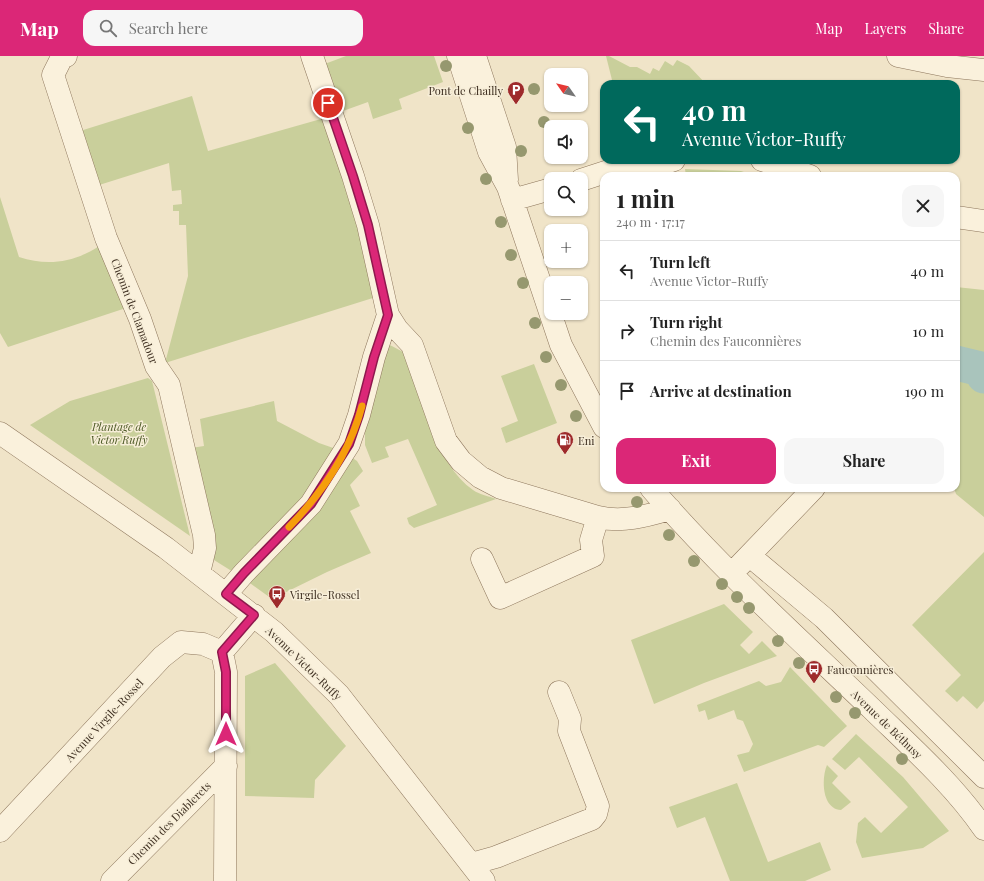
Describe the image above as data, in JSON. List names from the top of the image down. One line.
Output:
{"streets":{"street":["Chemin de Clamadour","Avenue Victor-Ruffy","Avenue Virgile-Rossel","Avenue de Béthusy","Chemin des Diablerets"]},"crossings":[["Chemin de Clamadour","Avenue Victor-Ruffy"],["Avenue Virgile-Rossel","Chemin des Diablerets"]],"parks":["Plantage de Victor Ruffy"],"places":{"parking":["Pont de Chailly"],"fuel station":["Eni"],"bus stop":["Virgile-Rossel","Fauconnières"]},"north":"top left","page":{"header":"Map","search":"Search here","nav":["Map","Layers","Share"],"map_buttons":["+","−"],"turn":["40 m","Avenue Victor-Ruffy"],"heading":["1 min","240 m · 17:17"],"list":[{"name":"Turn left","note":"Avenue Victor-Ruffy","value":"40 m"},{"name":"Turn right","note":"Chemin des Fauconnières","value":"10 m"},{"name":"Arrive at destination","value":"190 m"}],"buttons":["Exit","Share"]}}
